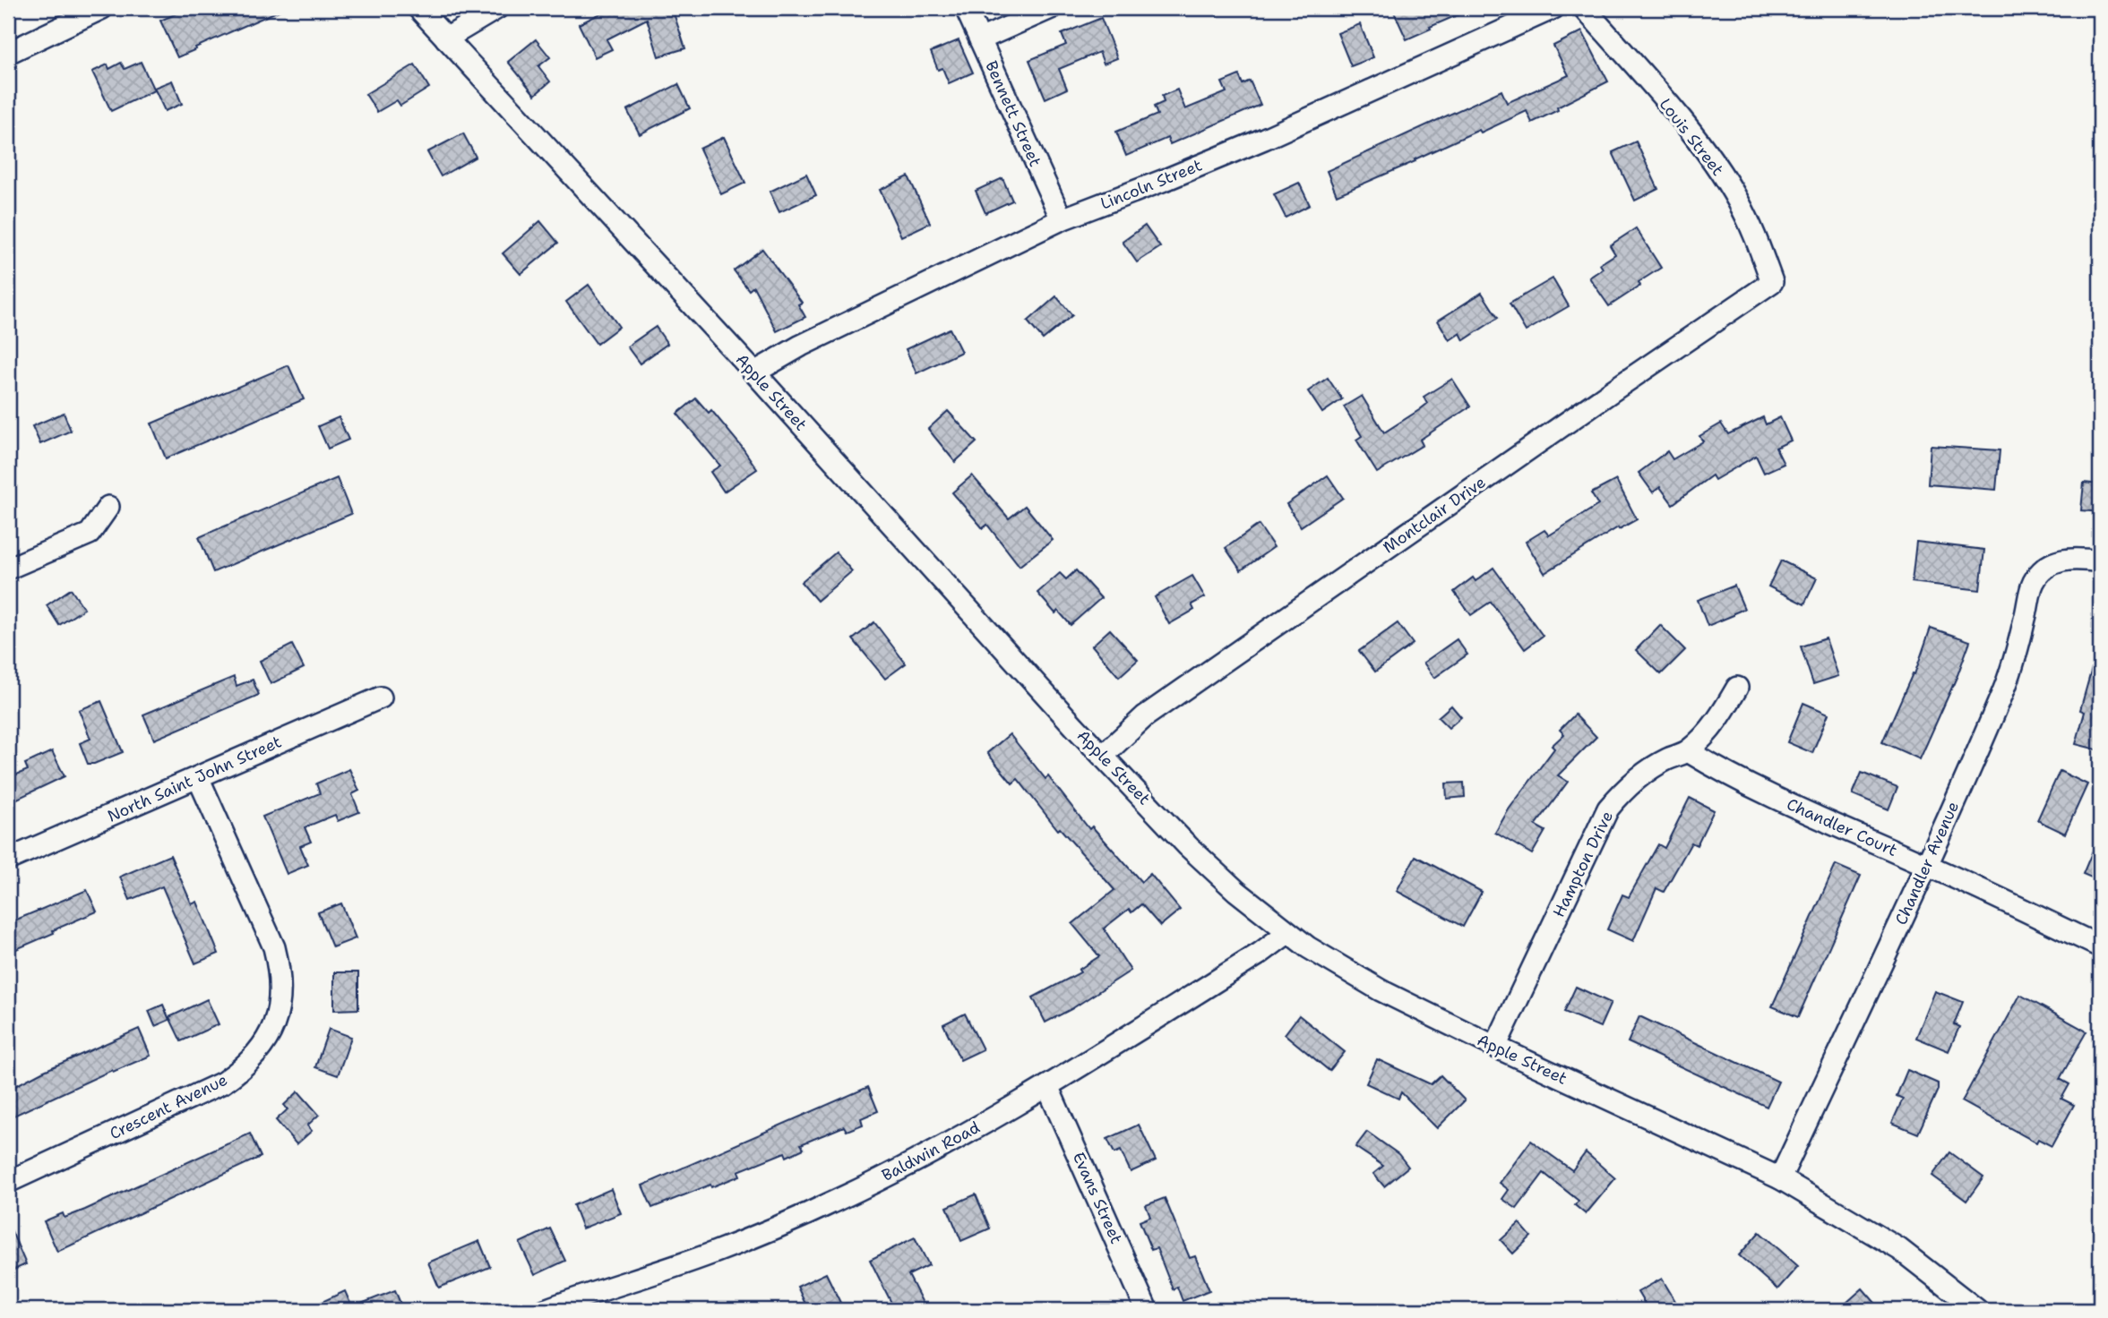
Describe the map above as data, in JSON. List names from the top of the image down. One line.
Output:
{"streets":{"street":["Bennett Street","Louis Street","Lincoln Street","Apple Street","Montclair Drive","North Saint John Street","Chandler Court","Chandler Avenue","Hampton Drive","Crescent Avenue","Baldwin Road","Evans Street"]},"crossings":[["Bennett Street","Lincoln Street"],["Louis Street","Montclair Drive"],["Lincoln Street","Apple Street"],["Apple Street","Montclair Drive"],["Apple Street","Chandler Avenue"],["Apple Street","Hampton Drive"],["Apple Street","Baldwin Road"],["North Saint John Street","Crescent Avenue"],["Chandler Court","Chandler Avenue"],["Chandler Court","Hampton Drive"],["Baldwin Road","Evans Street"]]}
